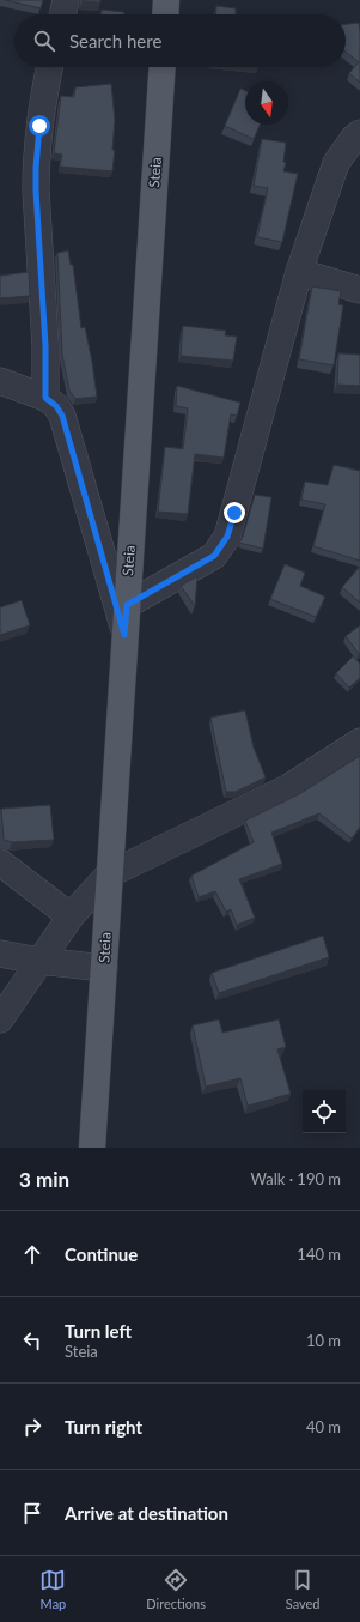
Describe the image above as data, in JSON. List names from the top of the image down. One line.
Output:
{"streets":{"main road":["Steia"]},"north":"bottom","page":{"search":"Search here","heading":["3 min","Walk · 190 m"],"list":[["Continue","140 m"],["Turn left","Steia","10 m"],["Turn right","40 m"],"Arrive at destination"],"nav":["Map","Directions","Saved"]}}
